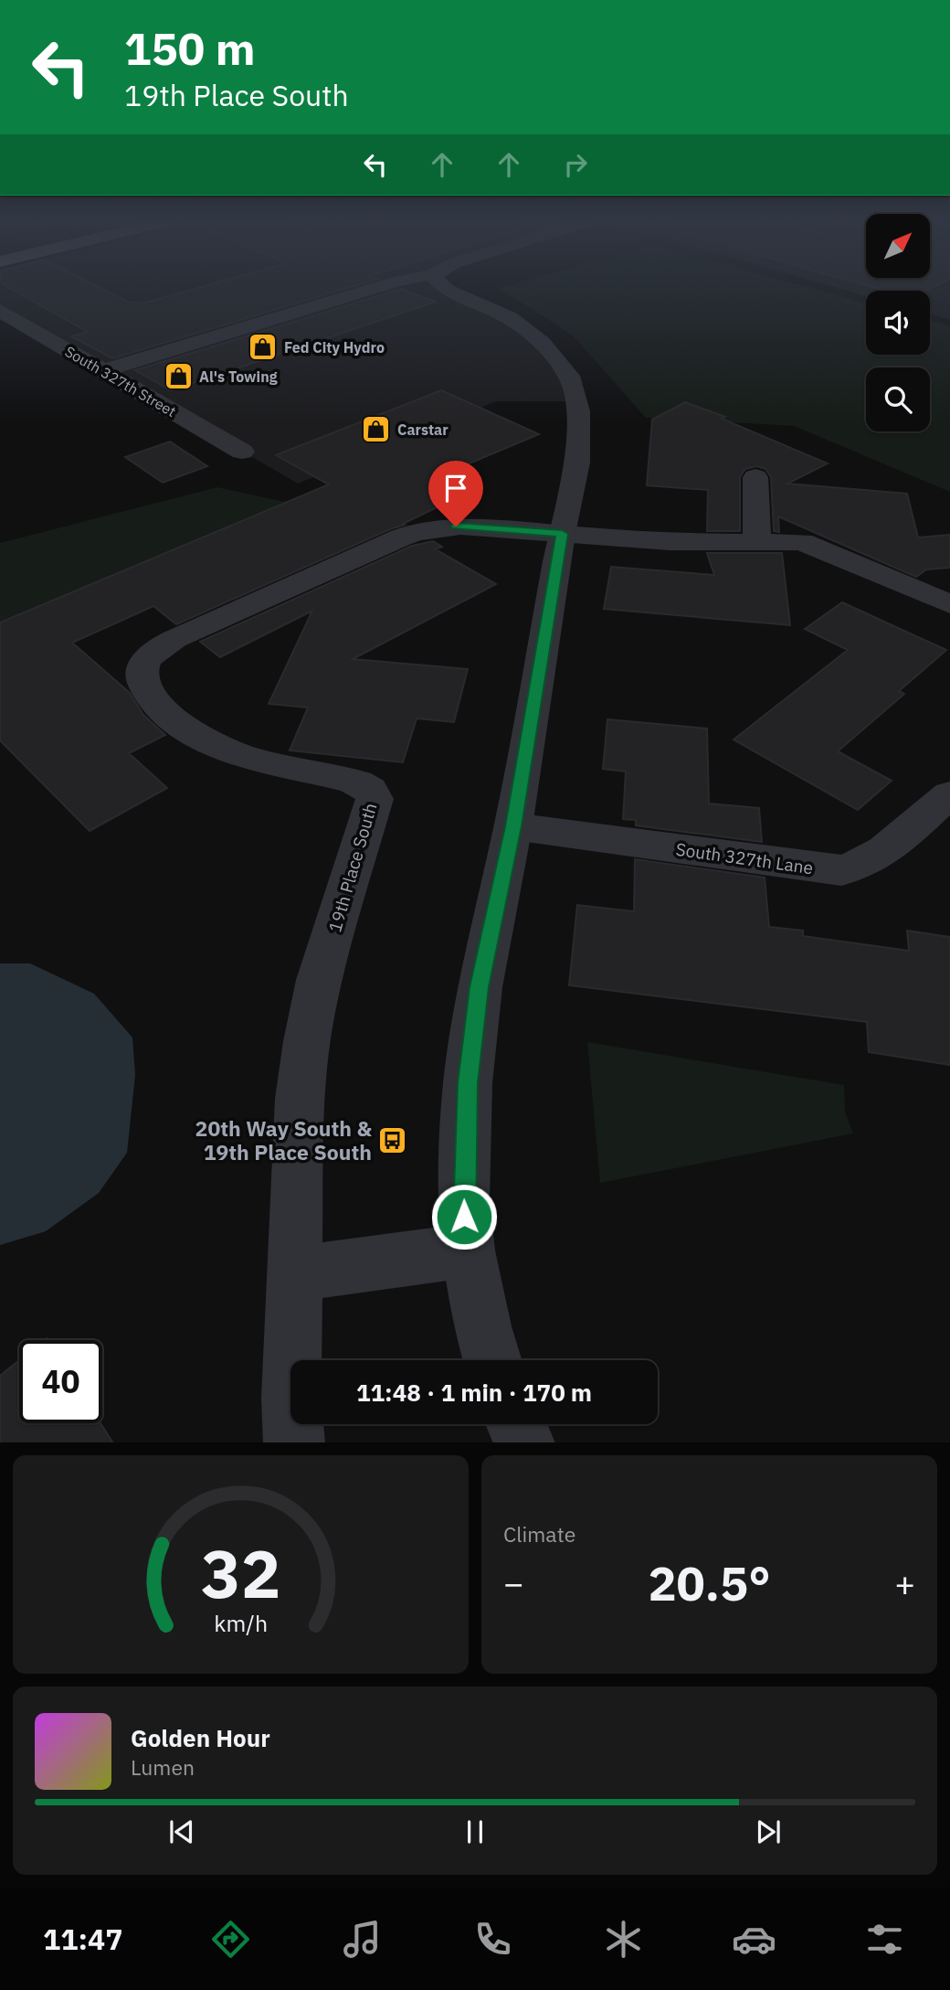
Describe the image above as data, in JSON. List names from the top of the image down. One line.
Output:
{"streets":{"street":["South 327th Street","South 327th Lane","19th Place South"]},"places":{"shop":["Fed City Hydro","Al's Towing","Carstar"],"bus stop":["20th Way South & 19th Place South"]},"north":"top right","page":{"turn":["150 m","19th Place South"],"limit":"40","trip":"11:48 · 1 min · 170 m","tile":"Climate","heat":["−","20.5°","+"],"song":["Golden Hour","Lumen"],"tabs":"11:47","gauge":["32","km/h"]}}
